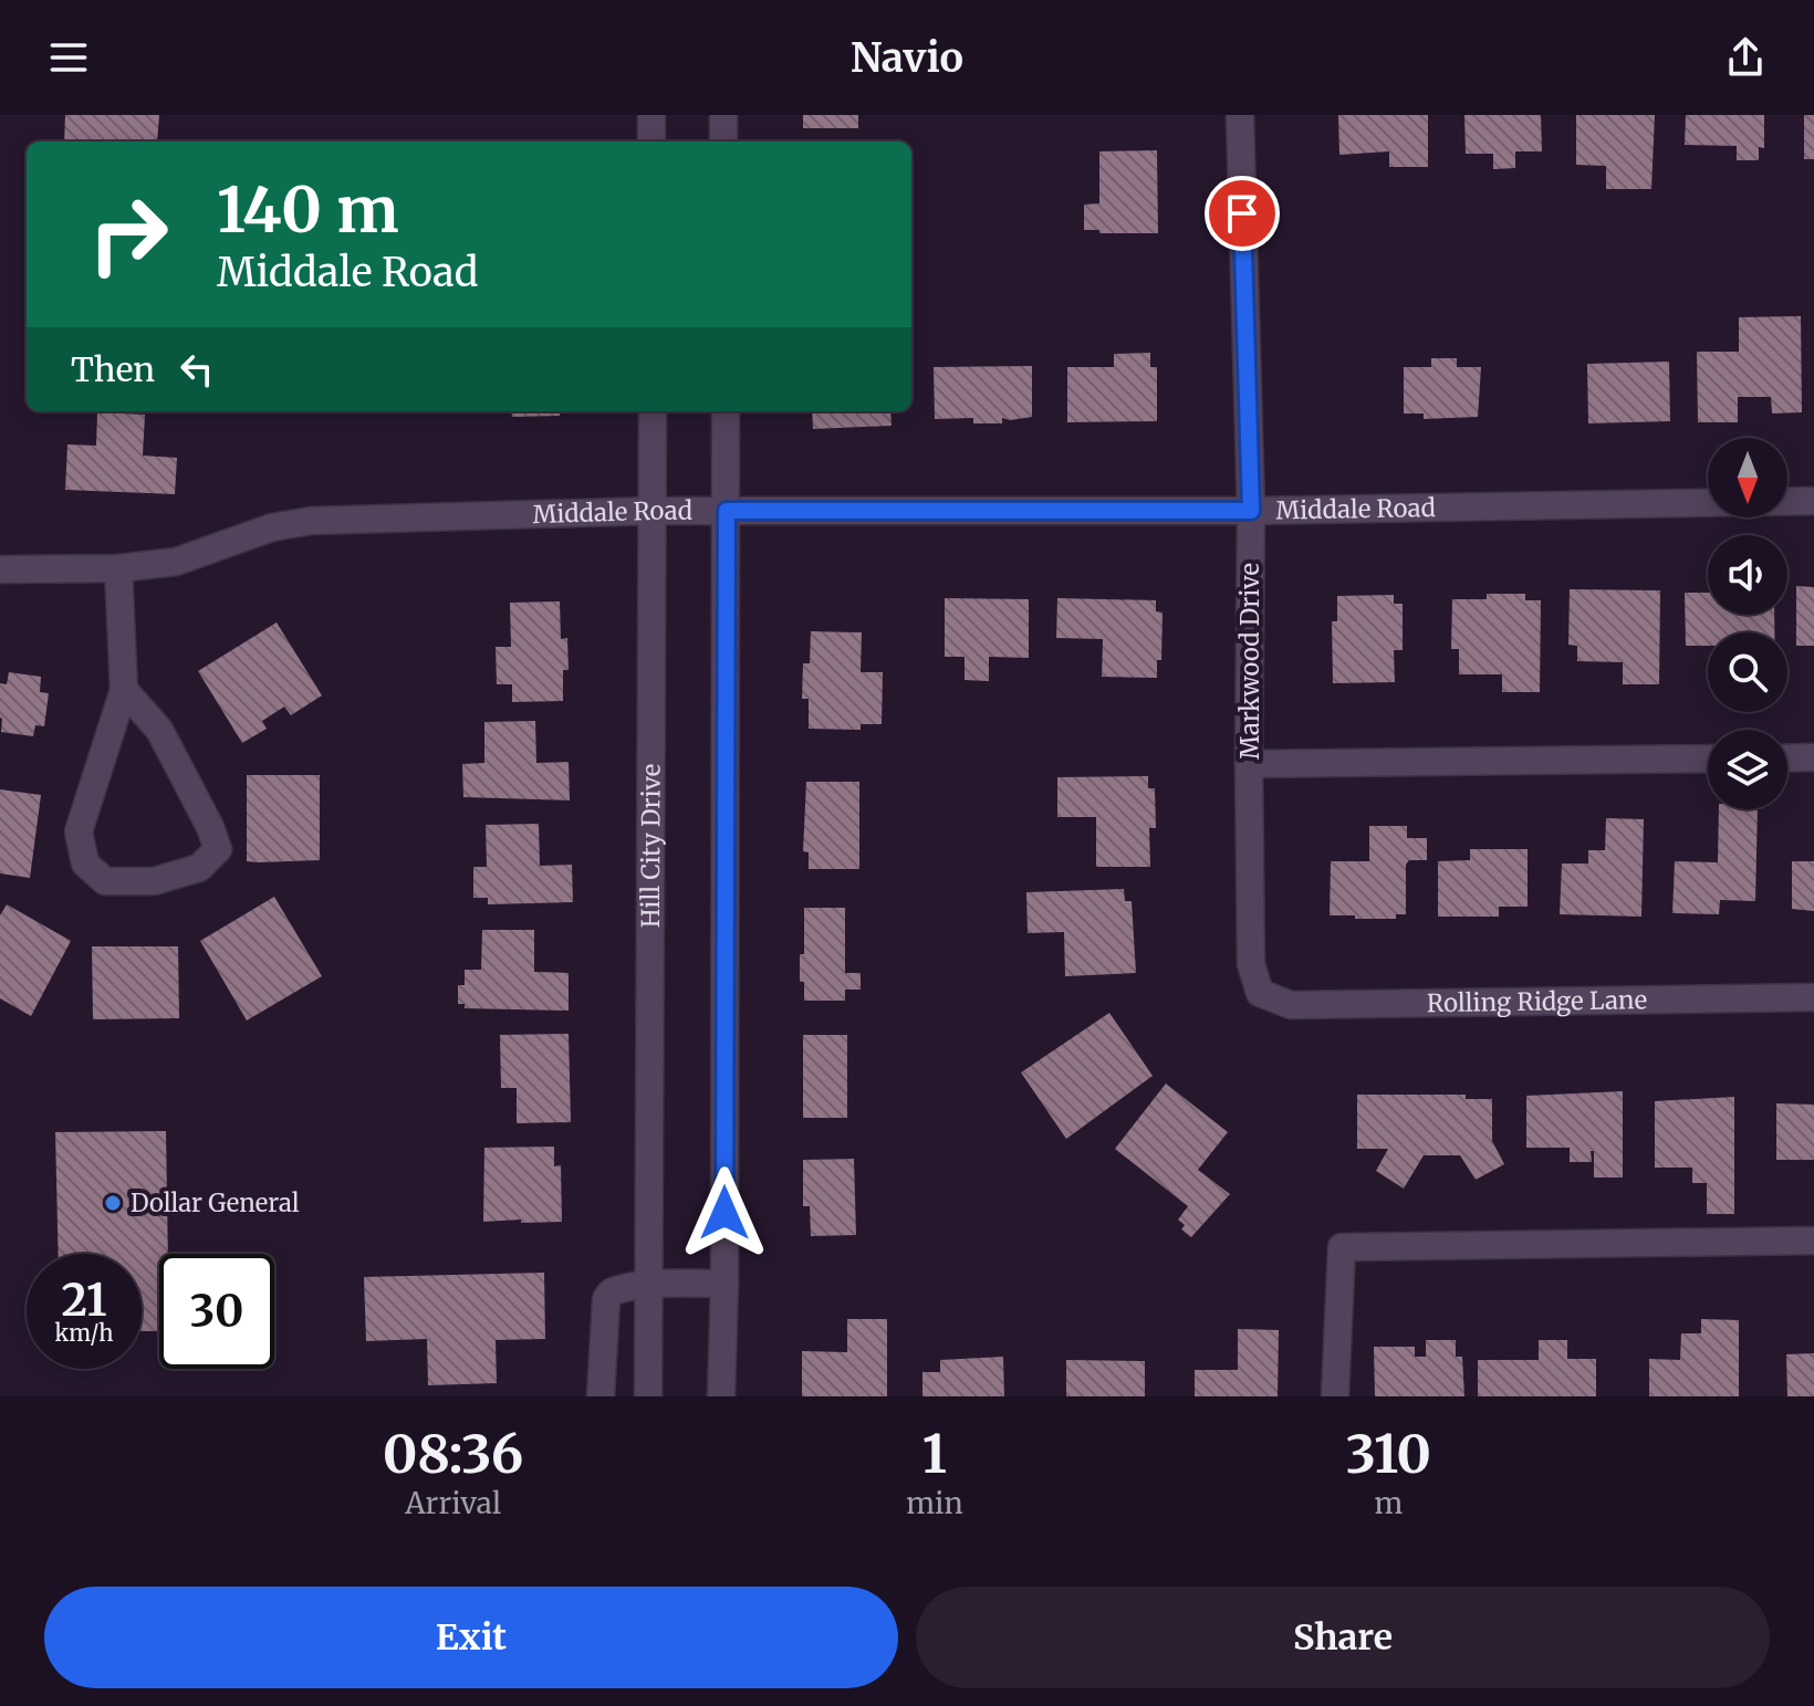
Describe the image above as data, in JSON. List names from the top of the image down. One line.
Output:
{"streets":{"street":["Middale Road","Markwood Drive","Hill City Drive","Rolling Ridge Lane"]},"crossings":[["Middale Road","Markwood Drive"],["Middale Road","Hill City Drive"],["Markwood Drive","Rolling Ridge Lane"]],"places":["Dollar General"],"north":"bottom","page":{"header":"Navio","turn":["140 m","Middale Road"],"then":"Then","speed":"21 km/h","limit":"30","eta":["08:36","Arrival","1","min","310","m"],"buttons":["Exit","Share"]}}
